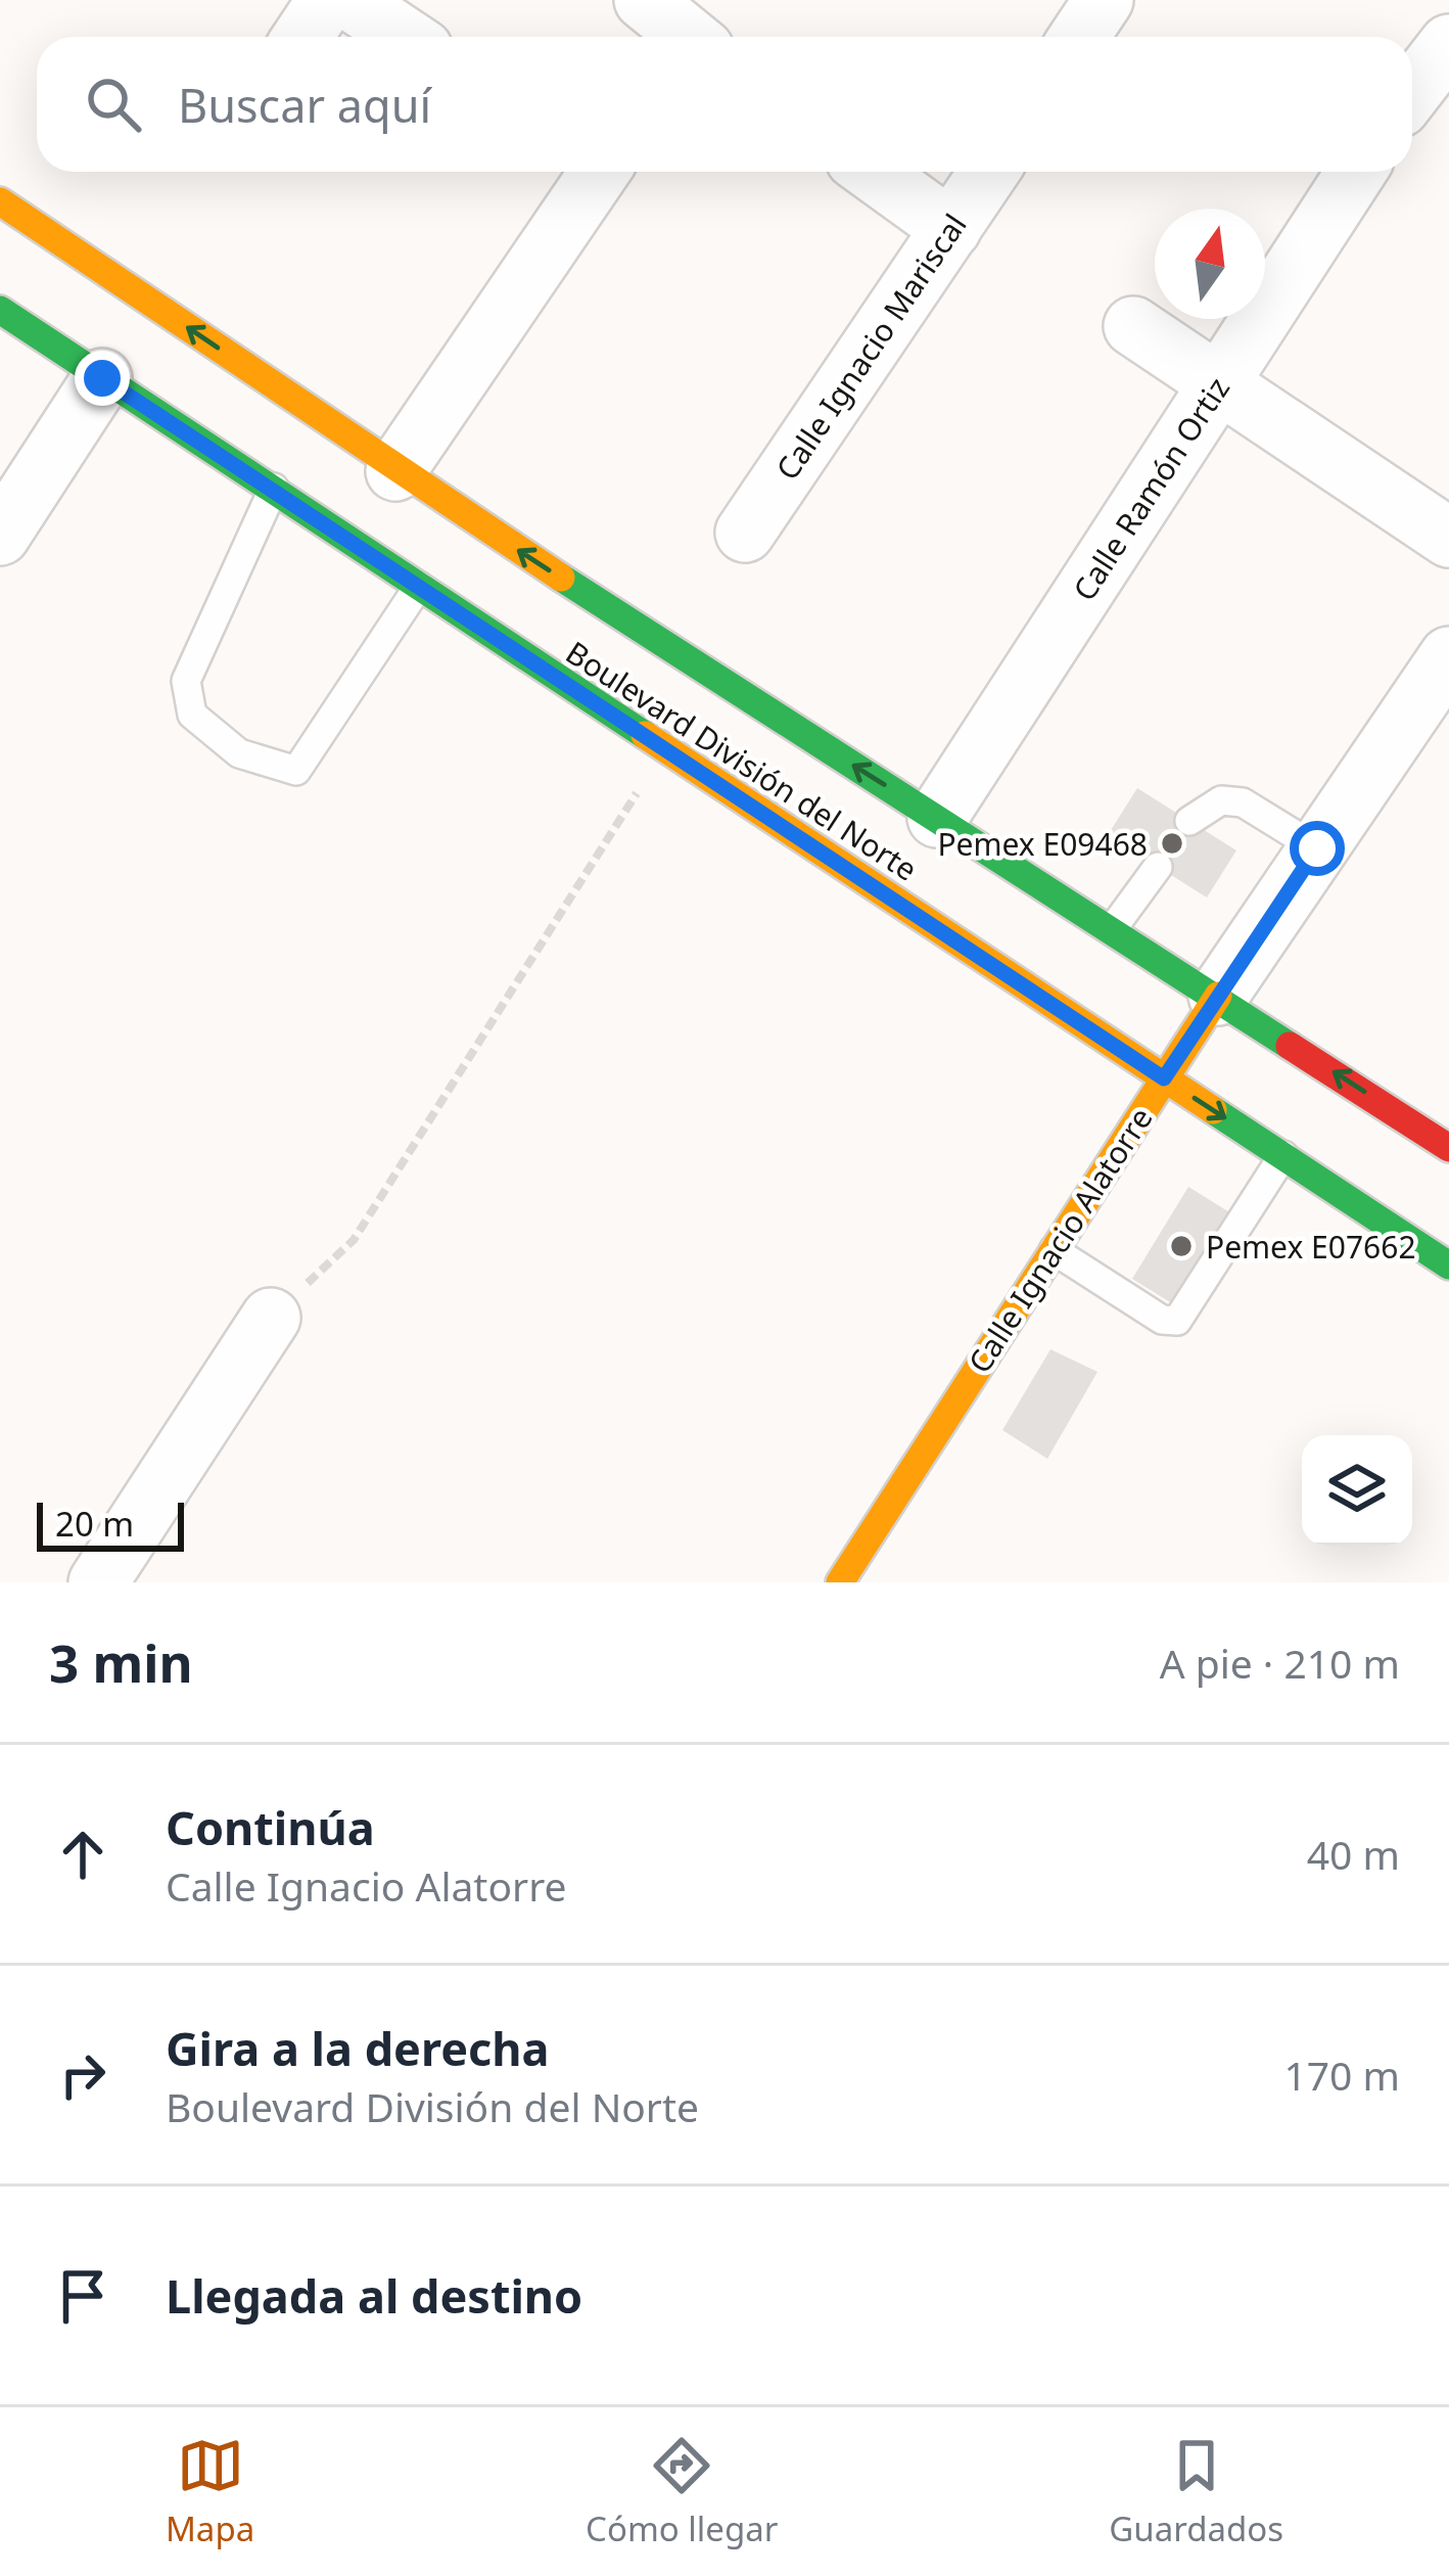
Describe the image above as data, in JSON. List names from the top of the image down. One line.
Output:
{"streets":{"main road":["Boulevard División del Norte","Calle Ignacio Alatorre"],"street":["Calle Ignacio Mariscal","Calle Ramón Ortiz"]},"crossings":[["Calle Ramón Ortiz","Boulevard División del Norte"],["Boulevard División del Norte","Calle Ignacio Alatorre"]],"places":["Pemex E09468","Pemex E07662"],"scale_bar":"20 m","north":"top","page":{"search":"Buscar aquí","scale":"20 m","heading":["3 min","A pie · 210 m"],"list":[["Continúa","Calle Ignacio Alatorre","40 m"],["Gira a la derecha","Boulevard División del Norte","170 m"],"Llegada al destino"],"nav":["Mapa","Cómo llegar","Guardados"]}}
